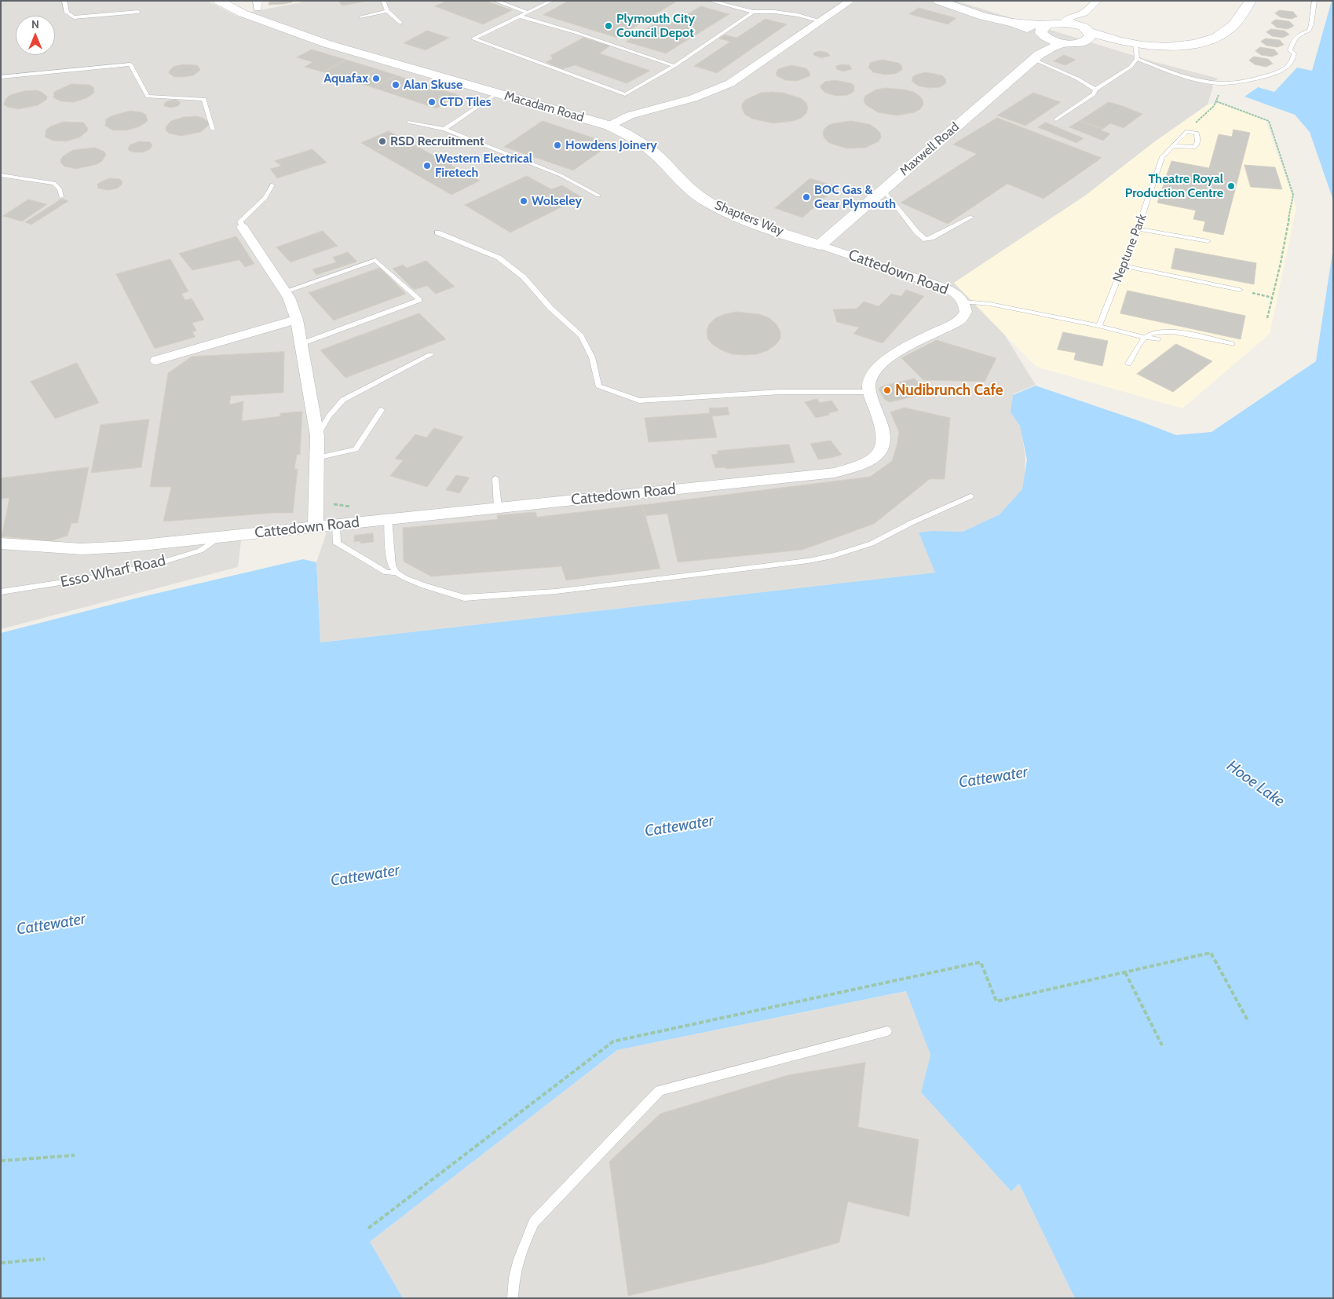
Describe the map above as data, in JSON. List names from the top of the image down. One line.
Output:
{"streets":{"street":["Macadam Road","Maxwell Road","Shapters Way","Cattedown Road"],"lane":["Neptune Park","Esso Wharf Road"]},"crossings":[["Macadam Road","Shapters Way"],["Maxwell Road","Shapters Way"],["Maxwell Road","Cattedown Road"],["Shapters Way","Cattedown Road"],["Cattedown Road","Esso Wharf Road"]],"water":["Cattewater","Hooe Lake"],"places":["Plymouth City Council Depot","Aquafax","Alan Skuse","CTD Tiles","RSD Recruitment","Howdens Joinery","Western Electrical Firetech","Theatre Royal Production Centre","BOC Gas & Gear Plymouth","Wolseley","Nudibrunch Cafe"],"north":"top"}
